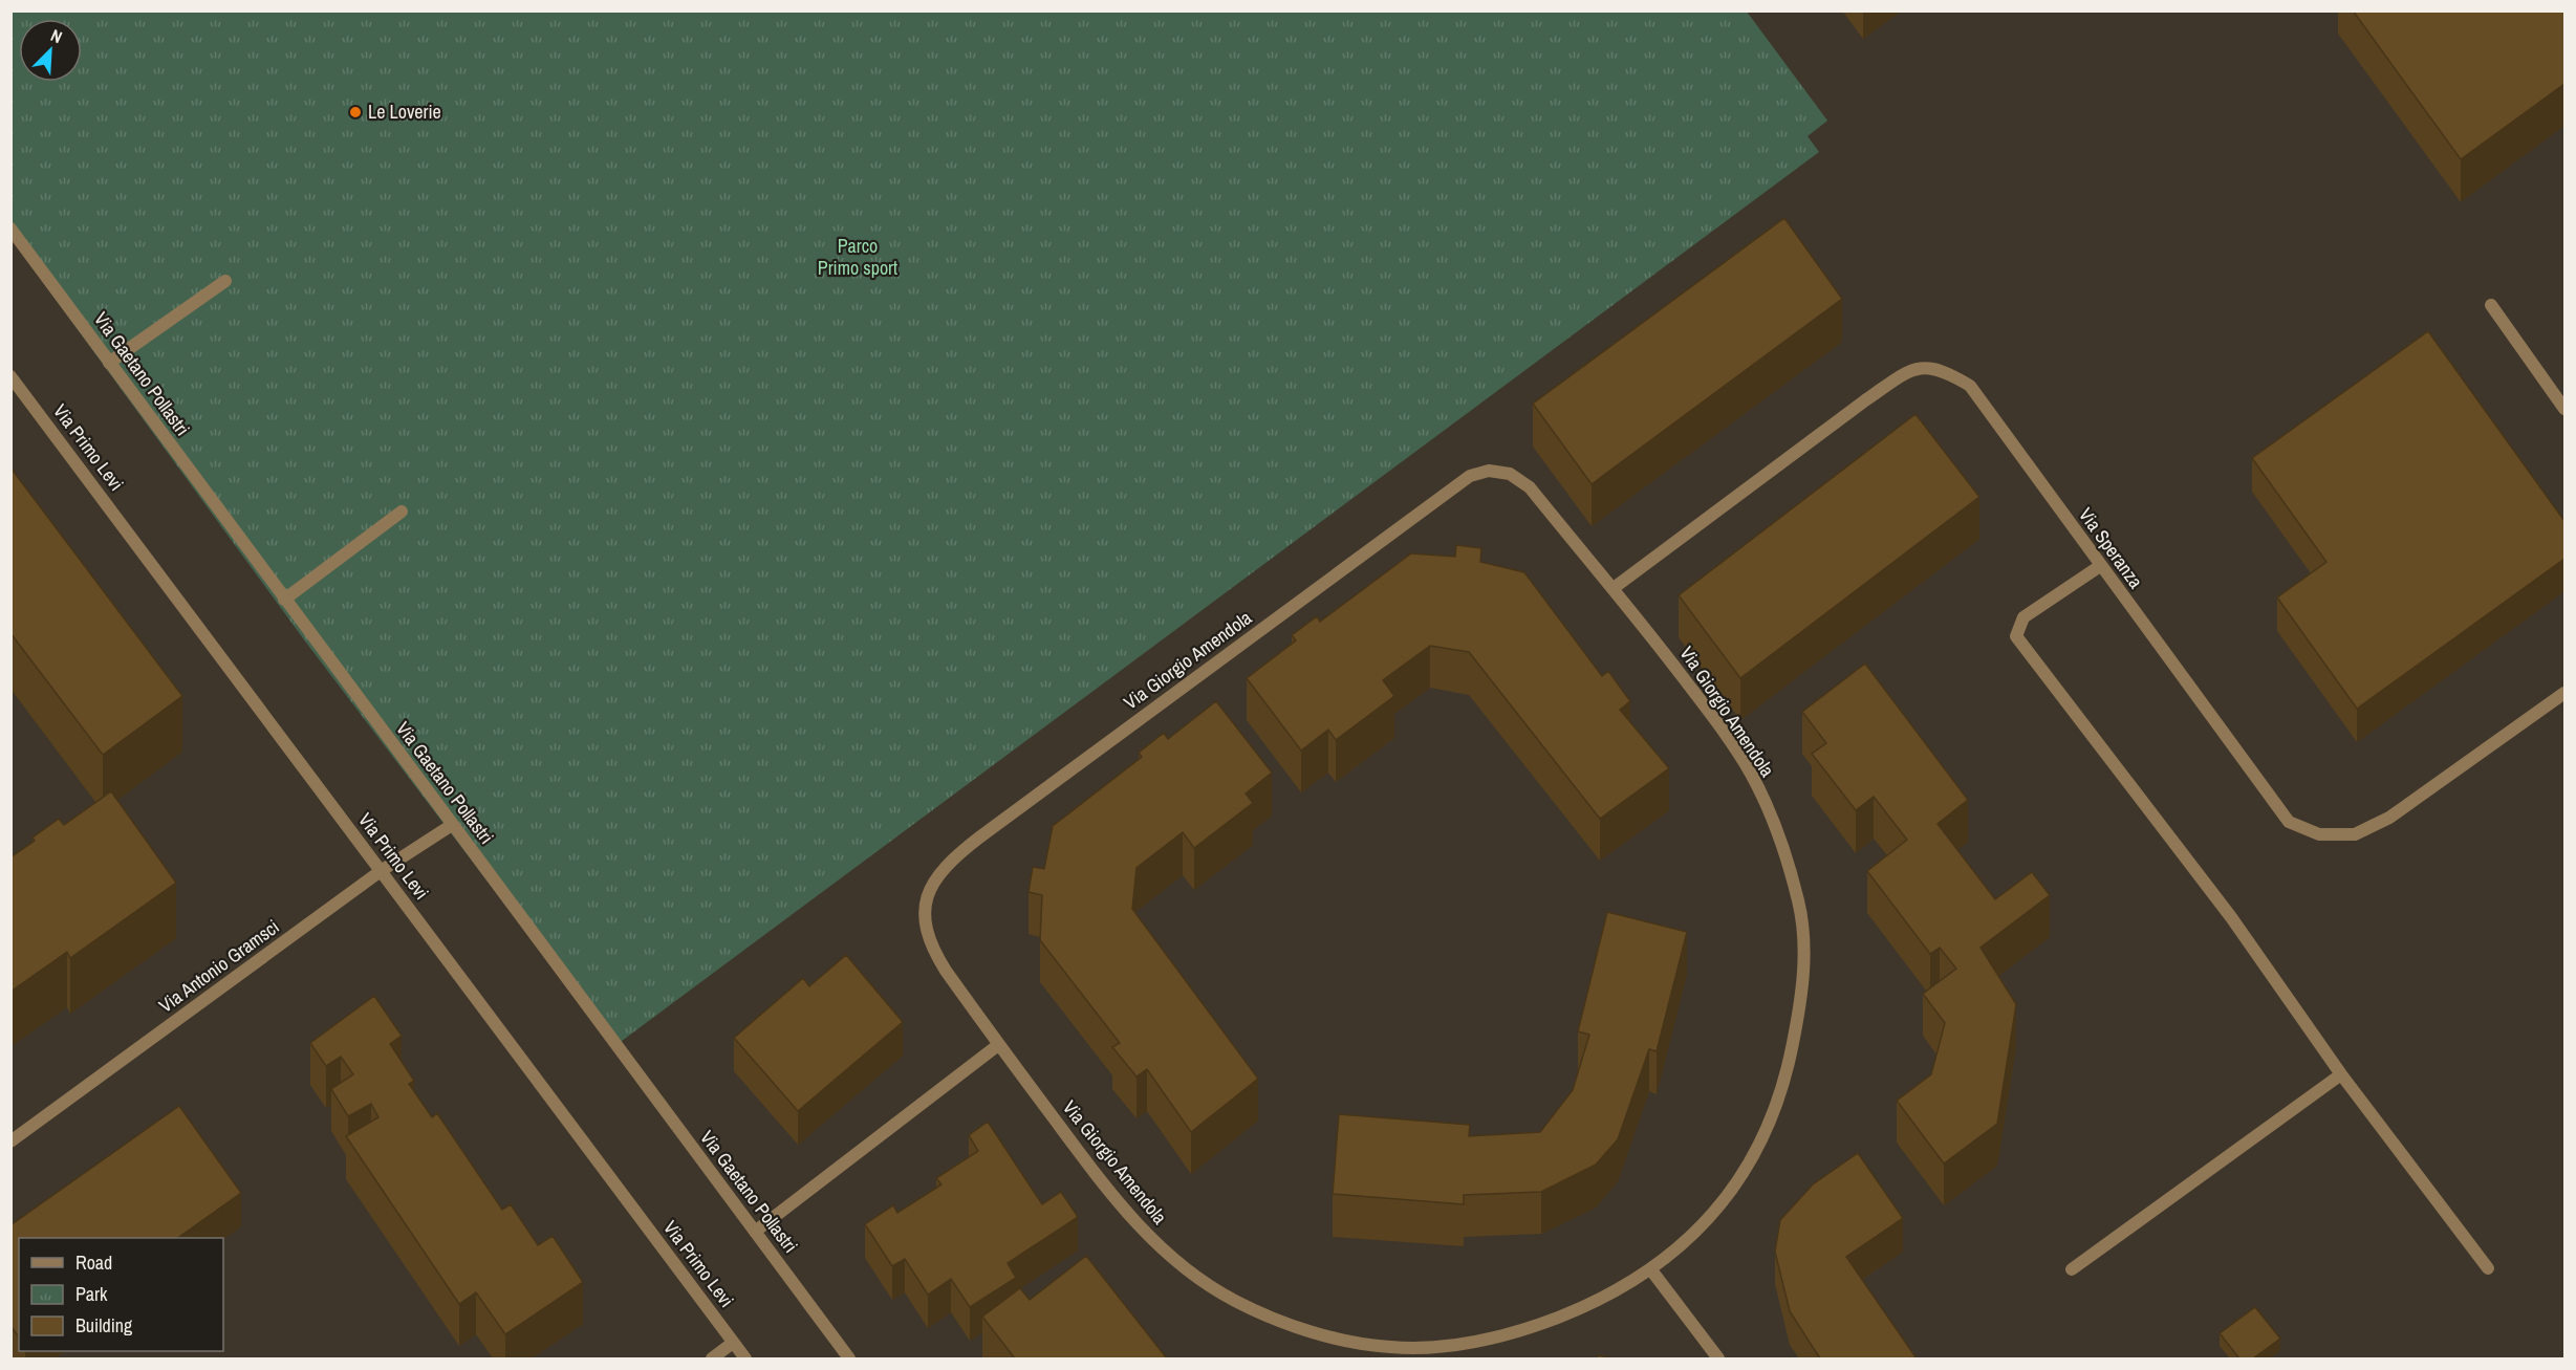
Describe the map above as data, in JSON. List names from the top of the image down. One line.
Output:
{"streets":{"street":["Via Gaetano Pollastri","Via Primo Levi","Via Speranza","Via Giorgio Amendola","Via Antonio Gramsci"]},"crossings":[["Via Gaetano Pollastri","Via Antonio Gramsci"],["Via Primo Levi","Via Antonio Gramsci"],["Via Speranza","Via Giorgio Amendola"]],"parks":["Parco Primo sport"],"places":["Le Loverie"],"legend":["Road","Park","Building"],"north":"top right"}
